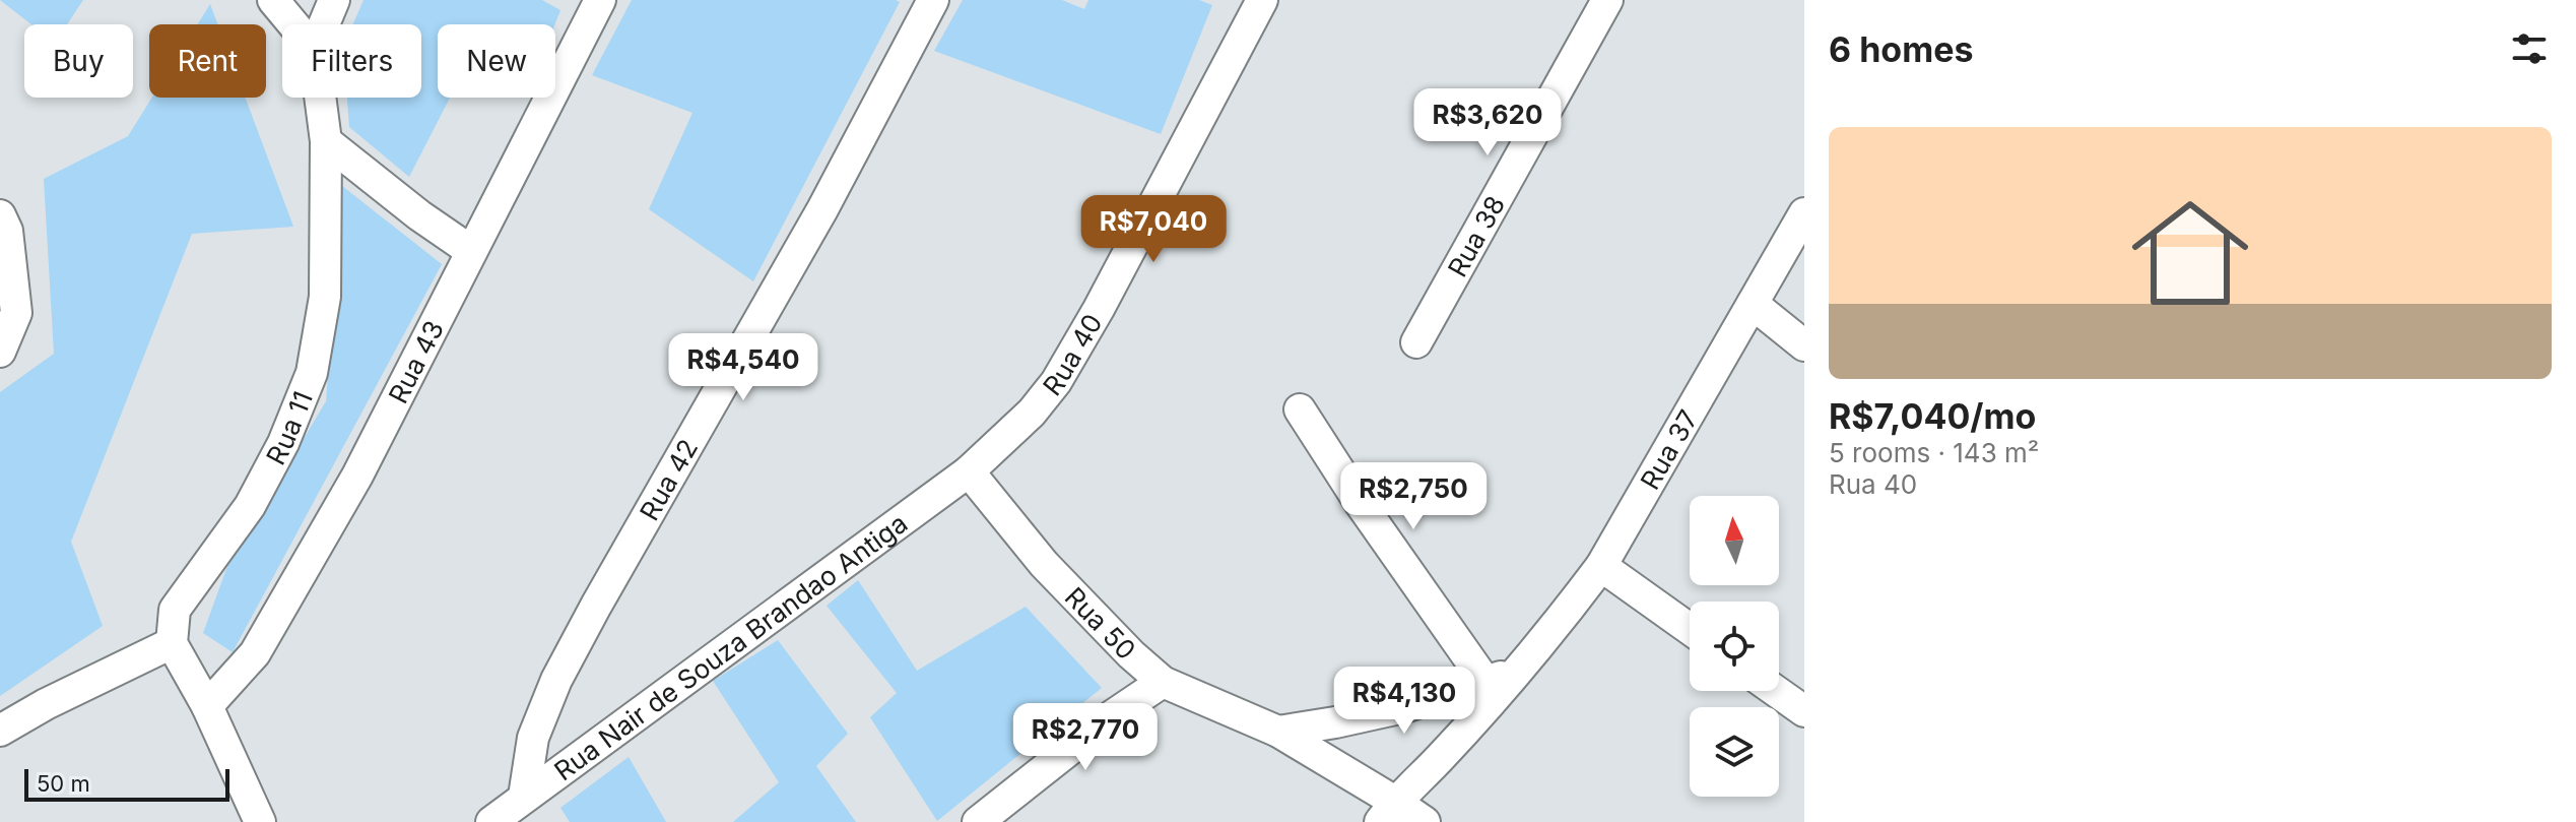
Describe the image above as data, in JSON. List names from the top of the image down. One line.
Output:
{"streets":{"street":["Rua 38","Rua 40","Rua 43","Rua 11","Rua 37","Rua 42","Rua 50","Rua Nair de Souza Brandao Antiga"]},"crossings":[["Rua 40","Rua 50"],["Rua 40","Rua Nair de Souza Brandao Antiga"],["Rua 37","Rua 50"],["Rua 42","Rua Nair de Souza Brandao Antiga"],["Rua 50","Rua Nair de Souza Brandao Antiga"]],"scale_bar":"50 m","north":"top","page":{"heading":"6 homes","chip":["Buy","Rent","Filters","New"],"price":["R$3,620","R$7,040","R$4,540","R$2,750","R$4,130","R$2,770"],"list":[{"name":"R$7,040/mo","note":"5 rooms · 143 m² · Rua 40"}],"scale":"50 m"}}
